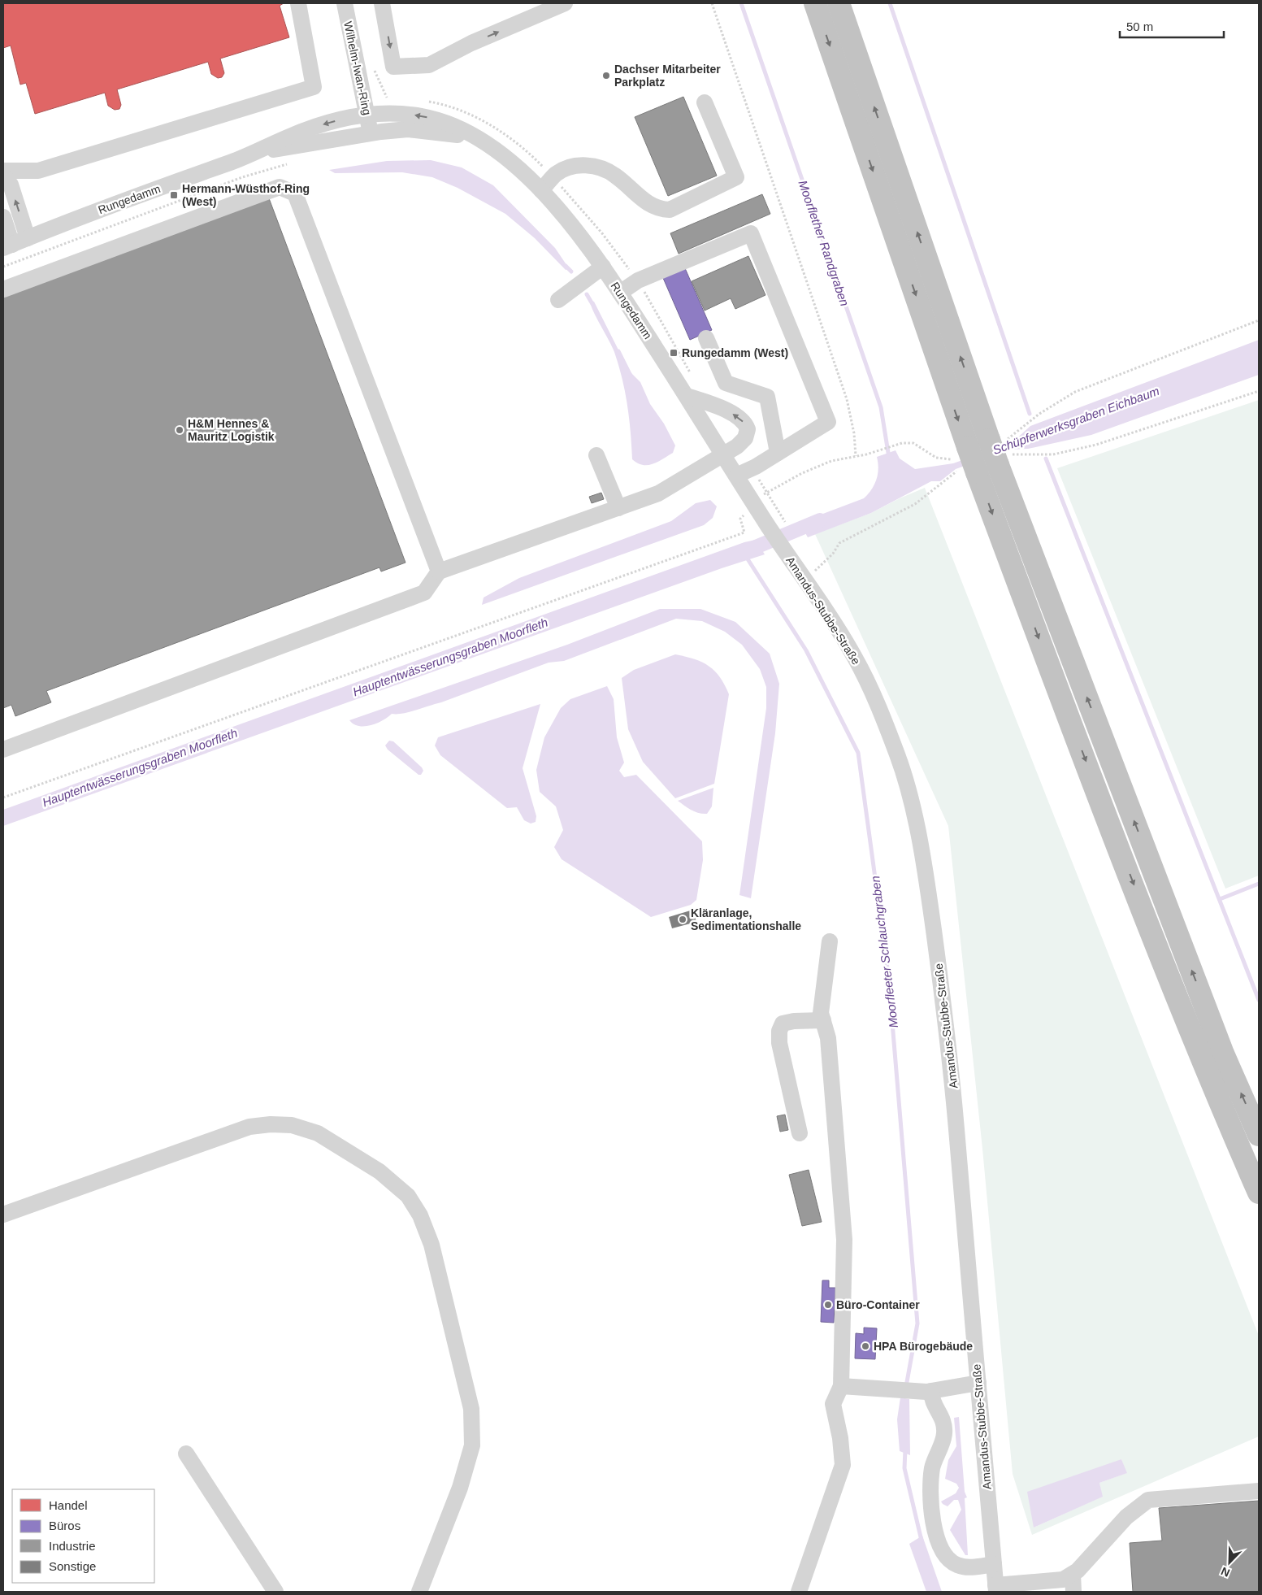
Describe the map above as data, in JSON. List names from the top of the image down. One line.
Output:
{"streets":{"street":["Wilhelm-Iwan-Ring","Rungedamm","Amandus-Stubbe-Straße"]},"crossings":[["Wilhelm-Iwan-Ring","Rungedamm"],["Rungedamm","Amandus-Stubbe-Straße"]],"water":["Moorflether Randgraben","Schüpferwerksgraben Eichbaum","Hauptentwässerungsgraben Moorfleth","Moorfleeter Schlauchgraben"],"places":{"other":["Dachser Mitarbeiter Parkplatz","H&M Hennes & Mauritz Logistik","Kläranlage, Sedimentationshalle","Büro-Container","HPA Bürogebäude"],"transit":["Hermann-Wüsthof-Ring (West)","Rungedamm (West)"]},"legend":["Handel","Büros","Industrie","Sonstige"],"scale_bar":"50 m","north":"bottom left"}
